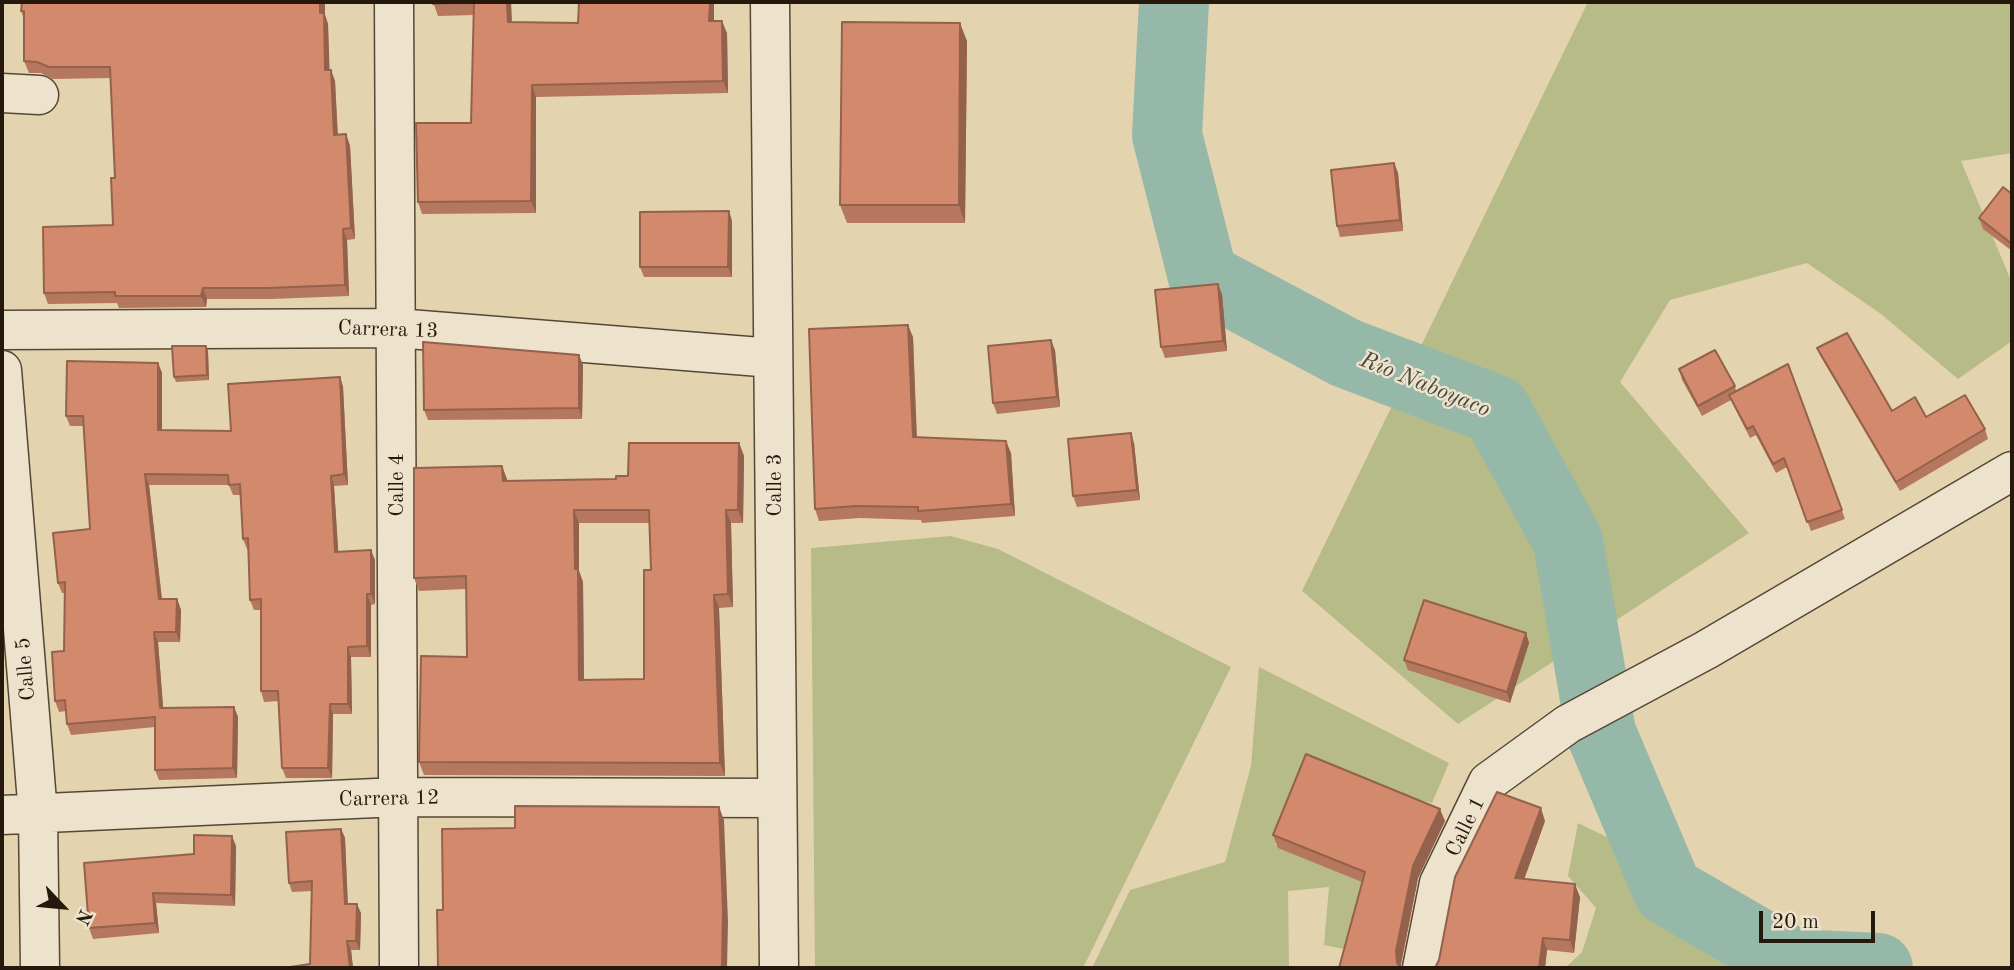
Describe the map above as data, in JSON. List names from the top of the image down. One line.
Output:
{"streets":{"street":["Carrera 13","Calle 4","Calle 3","Calle 5","Carrera 12","Calle 1"]},"crossings":[["Carrera 13","Calle 4"],["Carrera 13","Calle 3"],["Calle 4","Carrera 12"],["Calle 3","Carrera 12"],["Calle 5","Carrera 12"]],"water":["Río Naboyaco"],"scale_bar":"20 m","north":"bottom right"}
